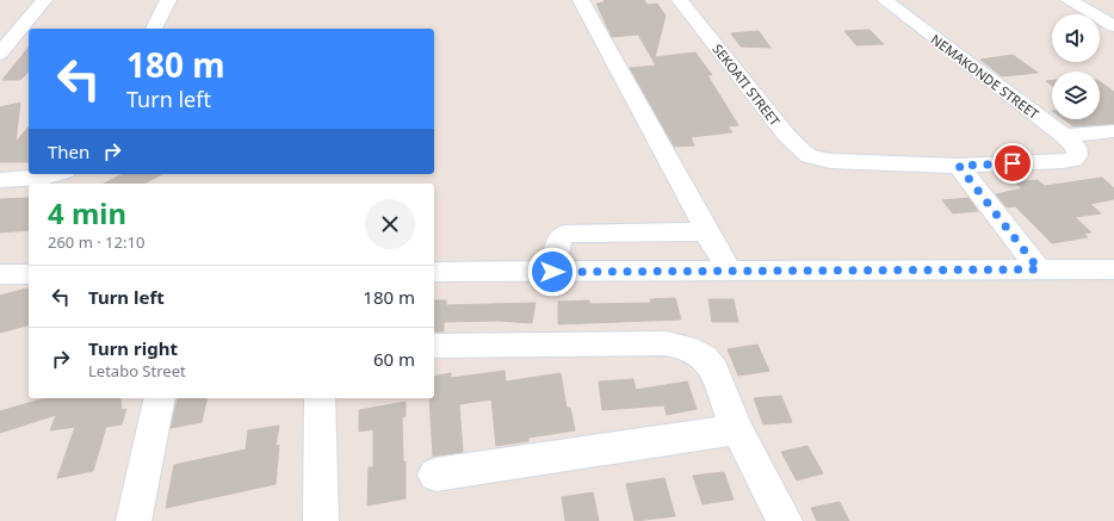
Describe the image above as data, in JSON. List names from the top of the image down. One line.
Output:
{"streets":{"street":["NEMAKONDE STREET","SEKOATI STREET"]},"crossings":[["NEMAKONDE STREET","SEKOATI STREET"]],"page":{"turn":["180 m","Turn left"],"then":"Then","heading":["4 min","260 m · 12:10"],"list":[{"name":"Turn left","value":"180 m"},{"name":"Turn right","note":"Letabo Street","value":"60 m"}]}}
